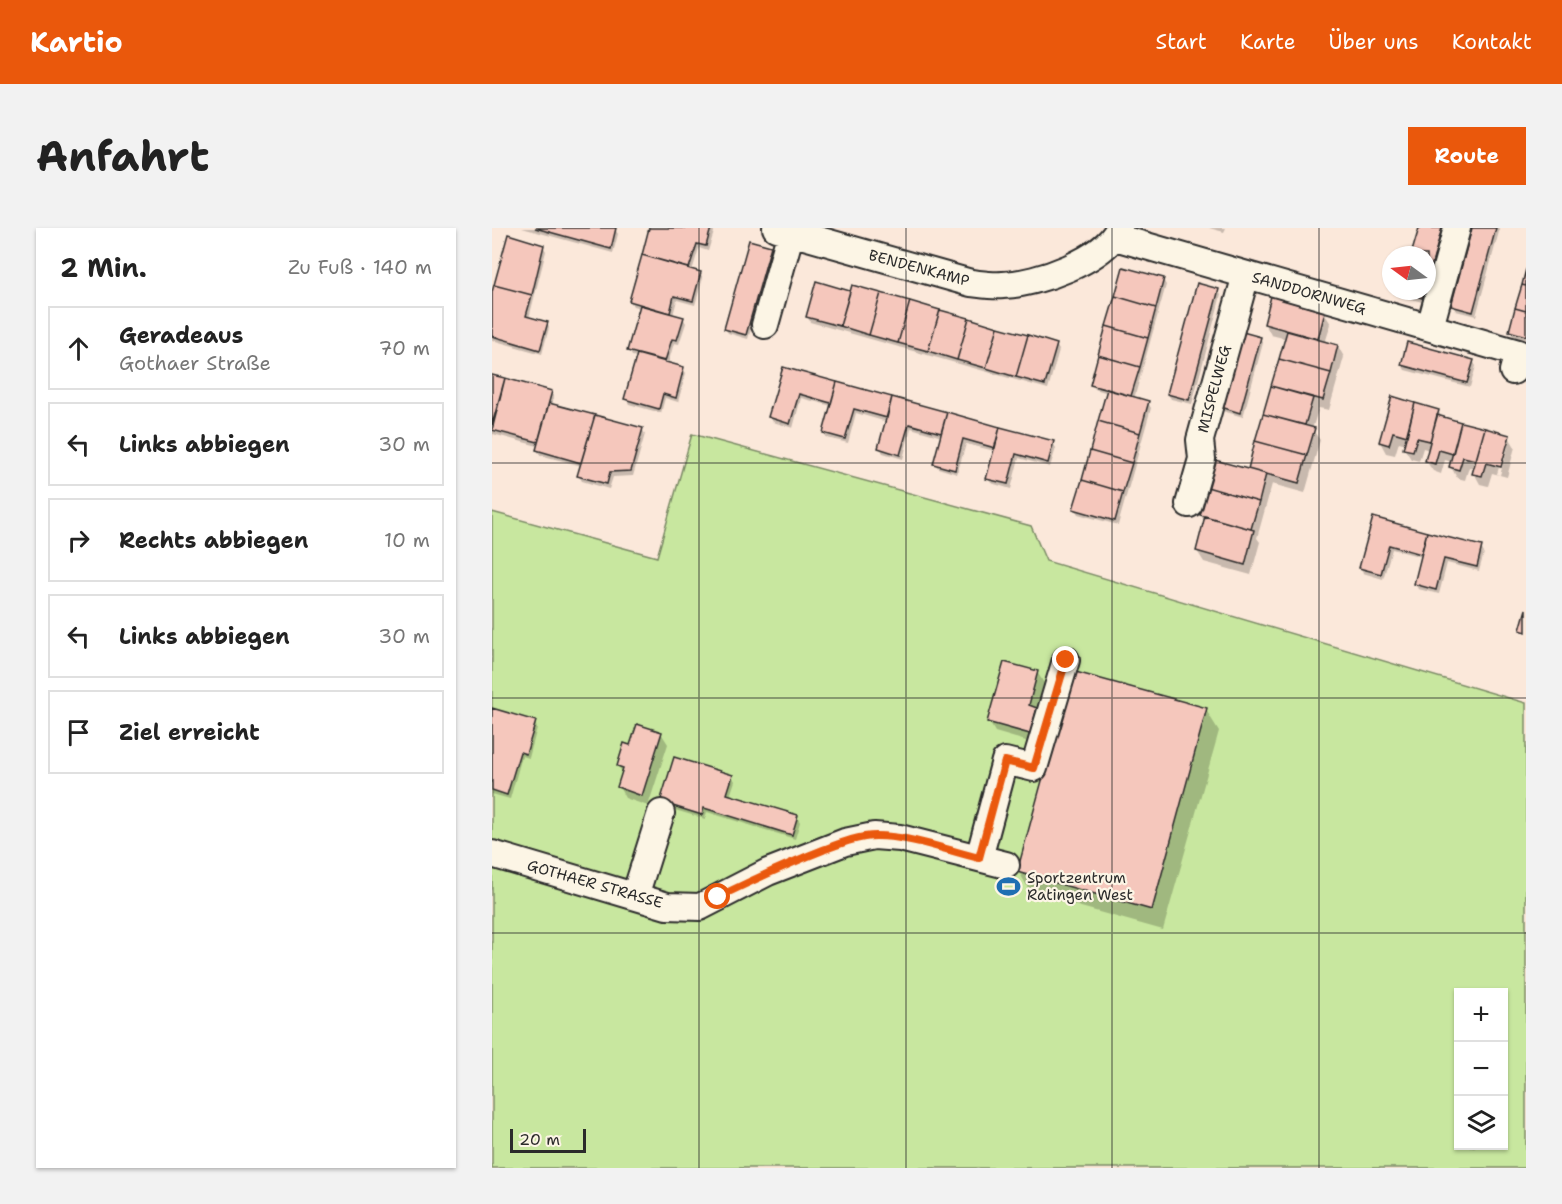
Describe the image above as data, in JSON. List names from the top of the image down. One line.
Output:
{"streets":{"street":["BENDENKAMP","SANDDORNWEG","MISPELWEG","GOTHAER STRASSE"]},"crossings":[["BENDENKAMP","SANDDORNWEG"],["SANDDORNWEG","MISPELWEG"]],"places":{"sports":["Sportzentrum Ratingen West"]},"scale_bar":"20 m","north":"left","page":{"header":"Kartio","nav":["Start","Karte","Über uns","Kontakt"],"buttons":"Route","title":"Anfahrt","heading":["2 Min.","Zu Fuß · 140 m"],"list":[["Geradeaus","Gothaer Straße","70 m"],["Links abbiegen","30 m"],["Rechts abbiegen","10 m"],["Links abbiegen","30 m"],"Ziel erreicht"],"map_buttons":["+","−"],"scale":"20 m"}}
